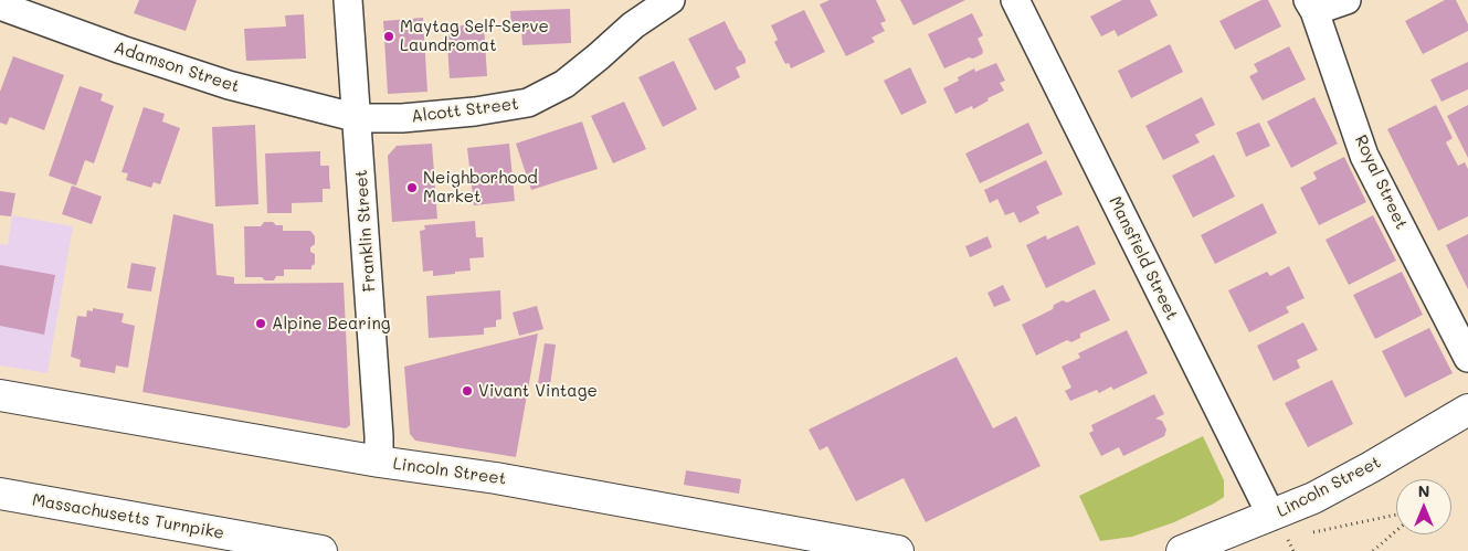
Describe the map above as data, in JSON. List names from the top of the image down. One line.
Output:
{"streets":{"main road":["Lincoln Street","Massachusetts Turnpike"],"street":["Adamson Street","Alcott Street","Royal Street","Franklin Street","Mansfield Street"]},"crossings":[["Adamson Street","Alcott Street"],["Adamson Street","Franklin Street"],["Alcott Street","Franklin Street"],["Franklin Street","Lincoln Street"],["Mansfield Street","Lincoln Street"]],"places":["Maytag Self-Serve Laundromat","Neighborhood Market","Alpine Bearing","Vivant Vintage"],"north":"top"}
